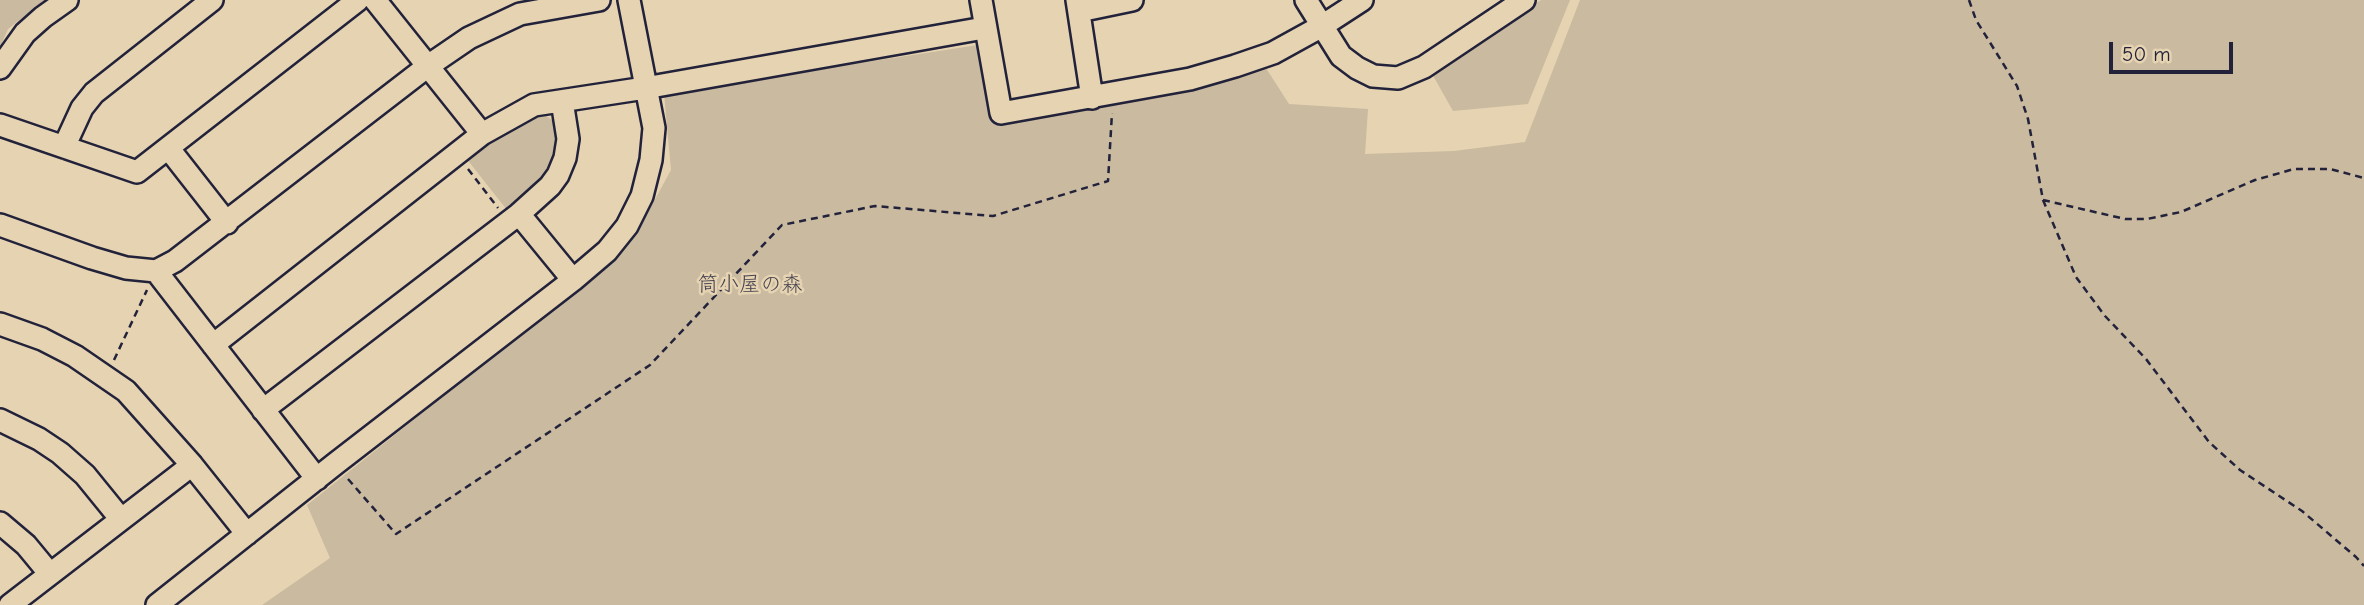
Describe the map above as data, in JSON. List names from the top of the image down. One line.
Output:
{"parks":["筒小屋の森"],"scale_bar":"50 m"}
